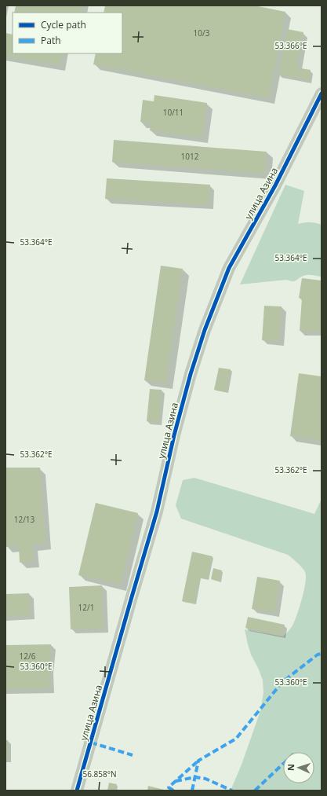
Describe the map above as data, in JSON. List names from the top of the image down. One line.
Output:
{"streets":{"street":["улица Азина"]},"house_numbers":["10/3","10/11","1012","12/13","12/1","12/6"],"legend":["Cycle path","Path"],"north":"left","coordinates":["53.366°E","53.364°E","53.362°E","53.360°E","56.858°N"]}
